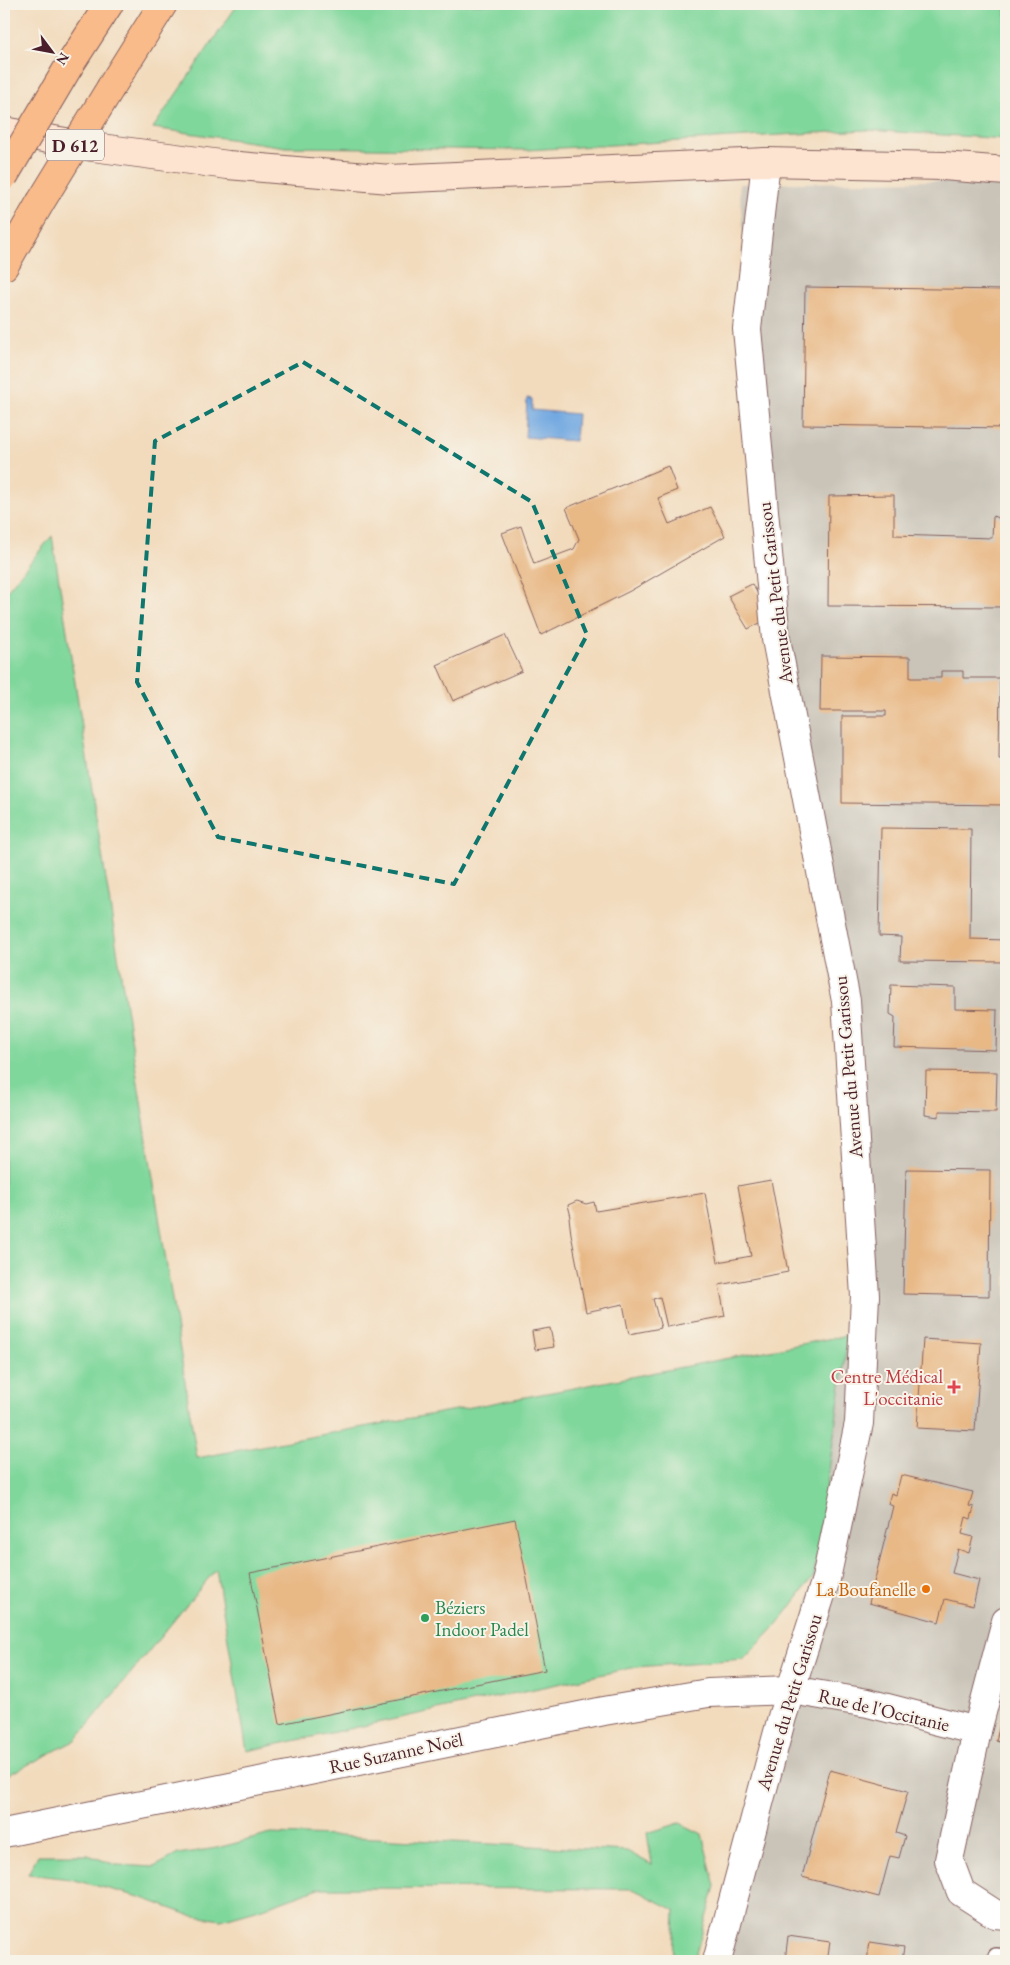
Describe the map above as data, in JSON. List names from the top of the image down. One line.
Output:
{"streets":{"highway":["D 612"],"street":["Avenue du Petit Garissou","Rue de l'Occitanie","Rue Suzanne Noël"]},"crossings":[["Avenue du Petit Garissou","Rue de l'Occitanie"],["Avenue du Petit Garissou","Rue Suzanne Noël"],["Rue de l'Occitanie","Rue Suzanne Noël"]],"places":{"health":["Centre Médical L'occitanie"],"other":["La Boufanelle","Béziers Indoor Padel"]},"north":"bottom right"}
